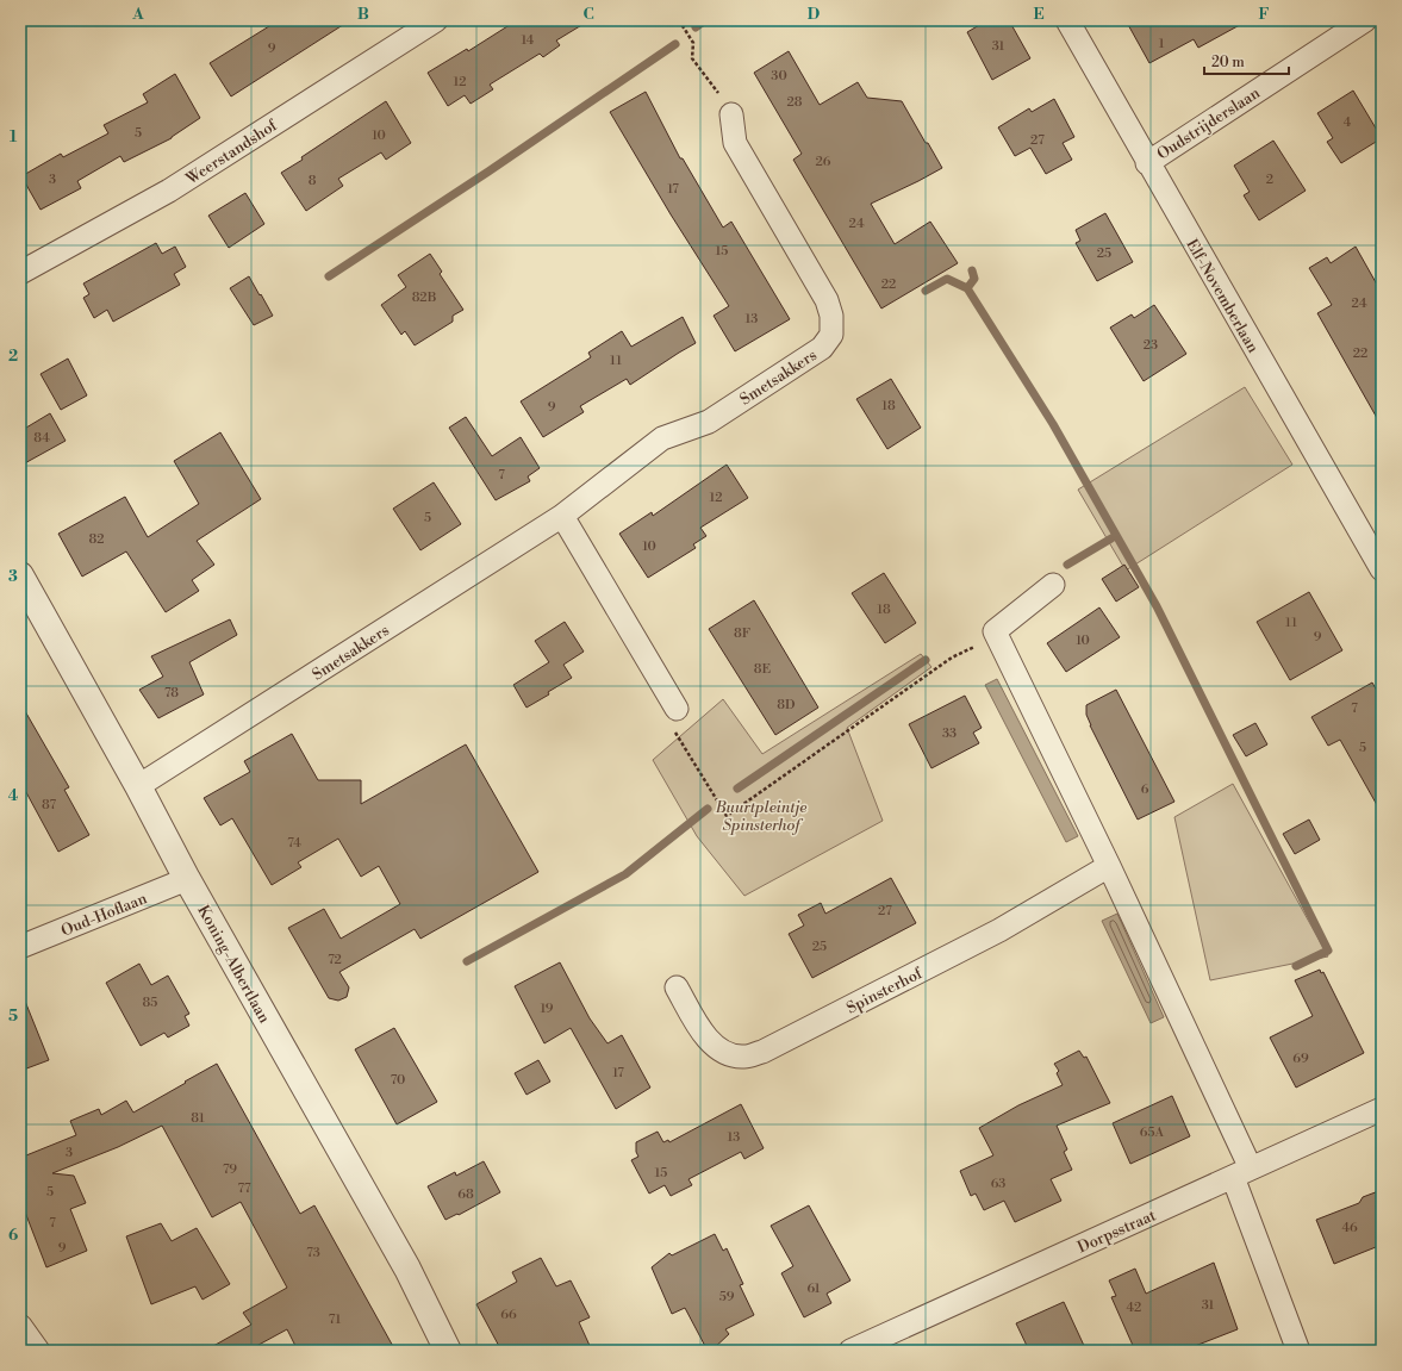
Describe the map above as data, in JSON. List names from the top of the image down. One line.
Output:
{"streets":{"street":["Oudstrijderslaan","Weerstandshof","Elf-Novemberlaan","Smetsakkers","Oud-Hoflaan","Koning-Albertlaan","Spinsterhof","Dorpsstraat"]},"crossings":[["Oudstrijderslaan","Elf-Novemberlaan"],["Smetsakkers","Koning-Albertlaan"],["Oud-Hoflaan","Koning-Albertlaan"]],"parks":["Buurtpleintje Spinsterhof"],"house_numbers":["14","1","31","9","30","12","28","4","5","10","27","26","3","2","8","17","24","15","25","22","82B","24","13","23","22","11","18","9","84","7","12","5","82","10","18","11","8F","9","10","8E","78","8D","7","33","5","6","87","74","27","25","72","85","19","69","17","70","81","65A","13","3","79","15","63","77","5","68","7","46","9","73","61","59","31","42","66","71"],"scale_bar":"20 m","grid":{"columns":["A","B","C","D","E","F"],"rows":["1","2","3","4","5","6"]}}
